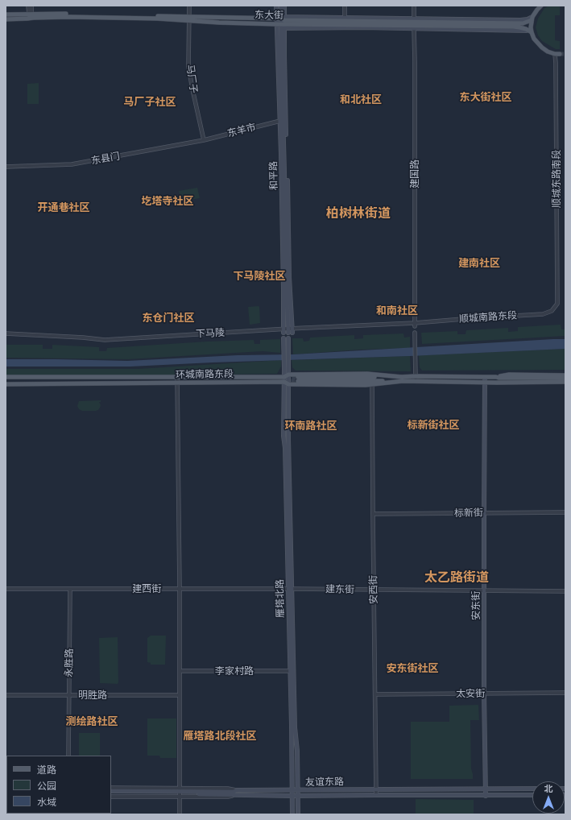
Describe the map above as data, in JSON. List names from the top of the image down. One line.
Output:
{"streets":{"main road":["东大街","和平路","环城南路东段","雁塔北路","安东街","友谊东路"],"street":["马厂子","东羊市","东县门","建国路","顺城东路南段","顺城南路东段","下马陵","标新街","建西街","建东街","安西街","永胜路","李家村路","太安街","明胜路"]},"crossings":[["东大街","马厂子"],["东大街","建国路"],["东大街","和平路"],["马厂子","东羊市"],["马厂子","东县门"],["东羊市","东县门"],["东羊市","和平路"],["建国路","顺城南路东段"],["建国路","下马陵"],["和平路","下马陵"],["顺城东路南段","顺城南路东段"],["顺城南路东段","下马陵"],["环城南路东段","安西街"],["环城南路东段","雁塔北路"],["环城南路东段","安东街"],["标新街","安西街"],["标新街","安东街"],["建西街","建东街"],["建西街","雁塔北路"],["建西街","永胜路"],["建东街","安西街"],["建东街","雁塔北路"],["建东街","安东街"],["安西街","太安街"],["安西街","友谊东路"],["雁塔北路","李家村路"],["雁塔北路","友谊东路"],["安东街","太安街"],["安东街","友谊东路"],["永胜路","明胜路"]],"districts":["东大街社区","和北社区","马厂子社区","圪塔寺社区","开通巷社区","柏树林街道","建南社区","下马陵社区","和南社区","东仓门社区","标新街社区","环南路社区","太乙路街道","安东街社区","测绘路社区","雁塔路北段社区"],"legend":["道路","公园","水域"],"north":"top"}
